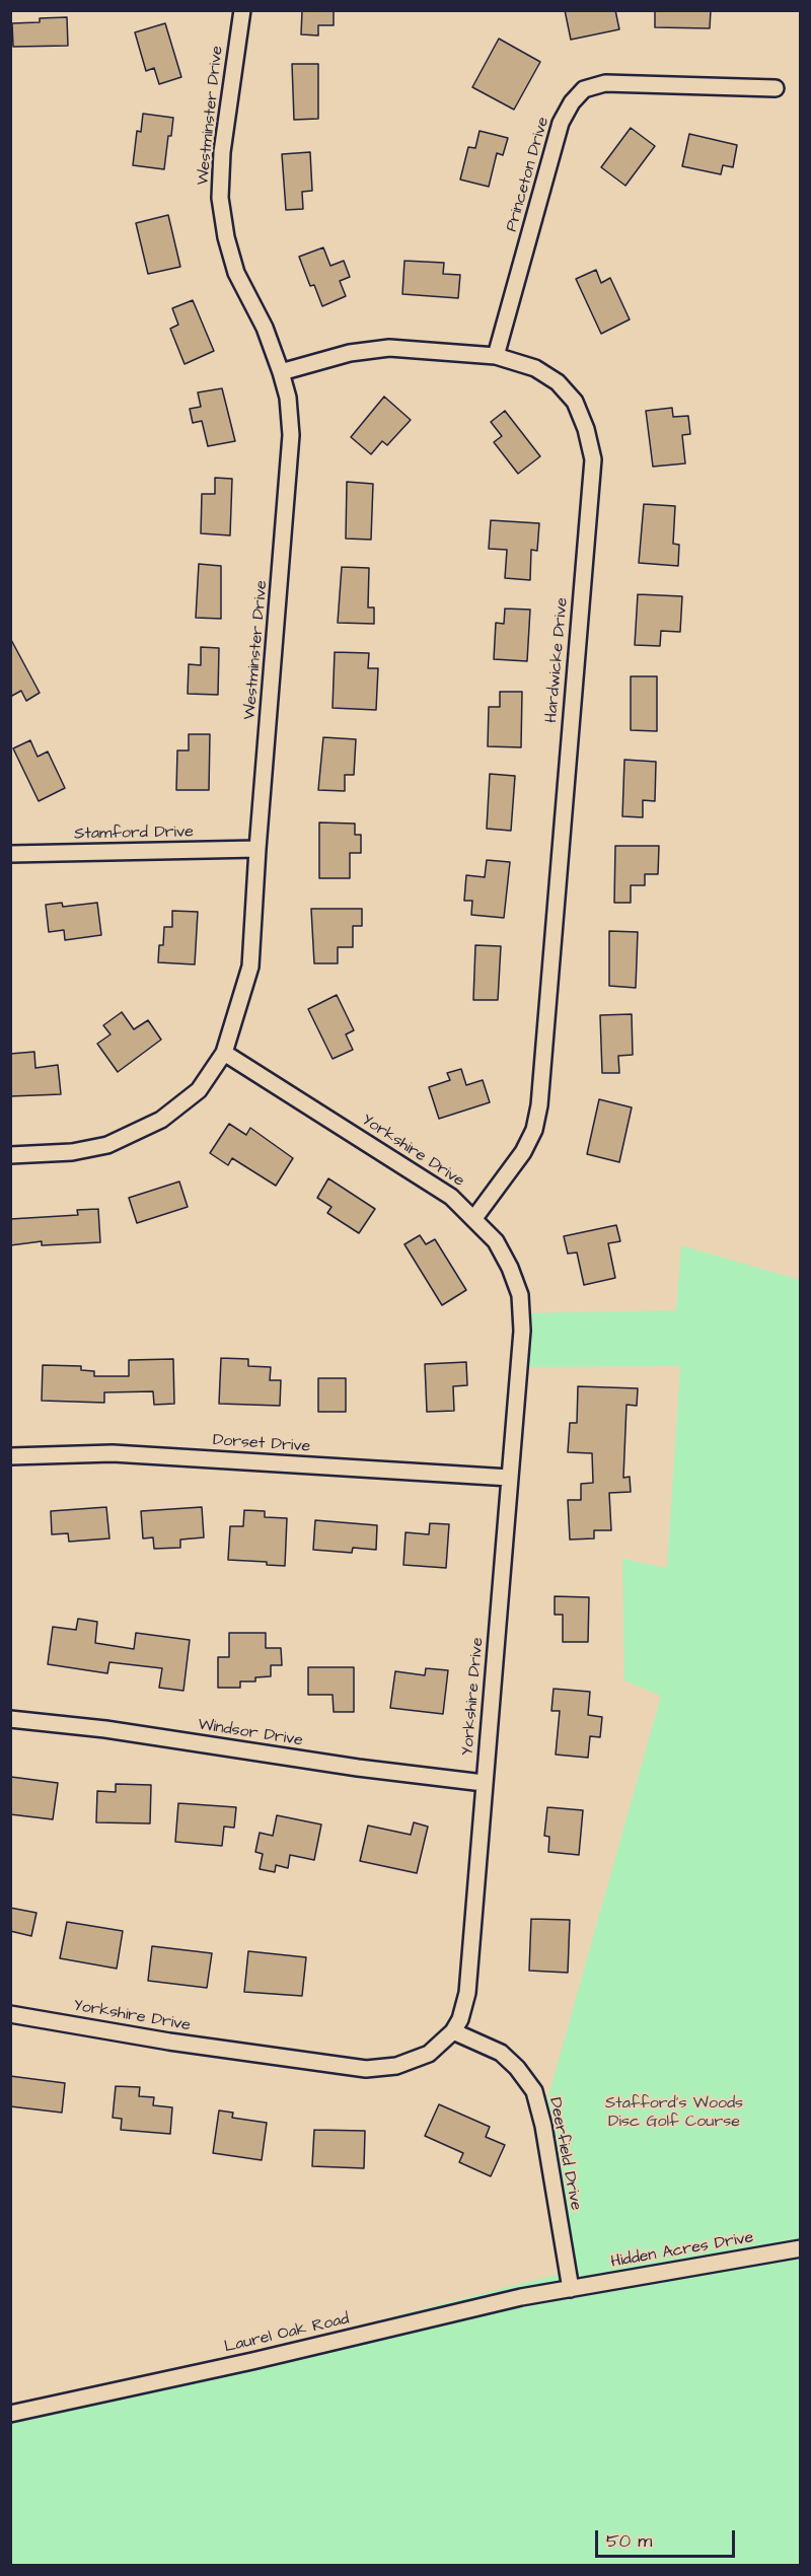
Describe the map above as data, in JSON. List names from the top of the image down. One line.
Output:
{"streets":{"street":["Westminster Drive","Princeton Drive","Hardwicke Drive","Stamford Drive","Yorkshire Drive","Dorset Drive","Windsor Drive","Deerfield Drive","Hidden Acres Drive","Laurel Oak Road"]},"crossings":[["Westminster Drive","Hardwicke Drive"],["Westminster Drive","Stamford Drive"],["Westminster Drive","Yorkshire Drive"],["Princeton Drive","Hardwicke Drive"],["Hardwicke Drive","Yorkshire Drive"],["Yorkshire Drive","Dorset Drive"],["Yorkshire Drive","Windsor Drive"],["Yorkshire Drive","Deerfield Drive"],["Deerfield Drive","Hidden Acres Drive"],["Deerfield Drive","Laurel Oak Road"],["Hidden Acres Drive","Laurel Oak Road"]],"parks":["Stafford's Woods Disc Golf Course"],"scale_bar":"50 m"}
